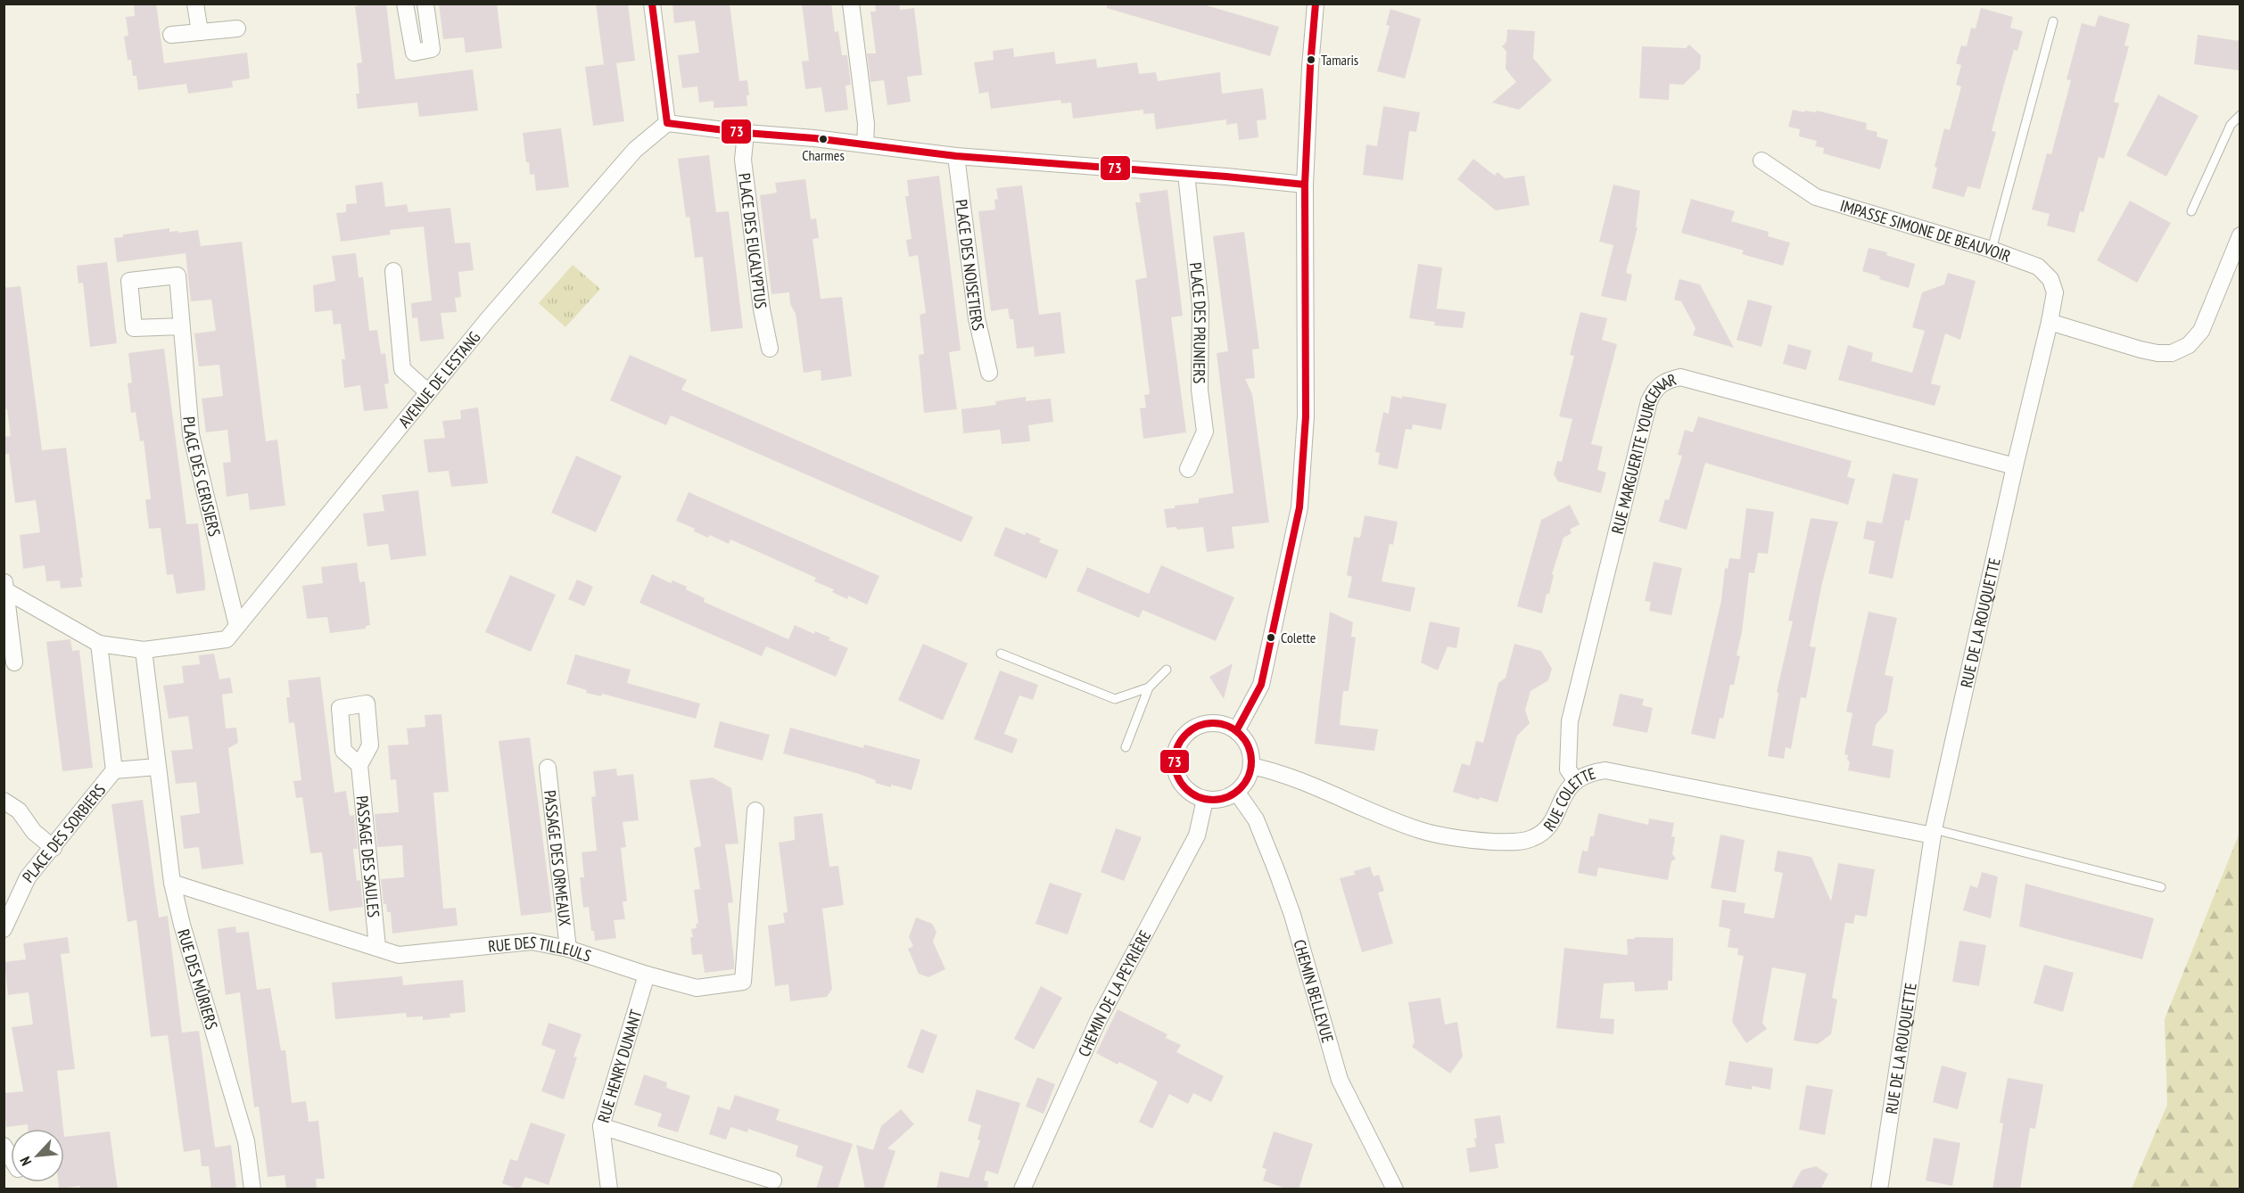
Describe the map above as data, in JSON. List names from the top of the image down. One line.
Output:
{"streets":{"street":["IMPASSE SIMONE DE BEAUVOIR","PLACE DES EUCALYPTUS","PLACE DES NOISETIERS","PLACE DES PRUNIERS","AVENUE DE LESTANG","RUE MARGUERITE YOURCENAR","PLACE DES CERISIERS","RUE DE LA ROUQUETTE","RUE COLETTE","PLACE DES SORBIERS","PASSAGE DES SAULES","PASSAGE DES ORMEAUX","RUE DES TILLEULS","RUE DES MÛRIERS","CHEMIN BELLEVUE","CHEMIN DE LA PEYRIÈRE","RUE HENRY DUNANT"]},"crossings":[["IMPASSE SIMONE DE BEAUVOIR","RUE DE LA ROUQUETTE"],["AVENUE DE LESTANG","PLACE DES CERISIERS"],["AVENUE DE LESTANG","RUE DES MÛRIERS"],["RUE MARGUERITE YOURCENAR","RUE DE LA ROUQUETTE"],["RUE MARGUERITE YOURCENAR","RUE COLETTE"],["RUE DE LA ROUQUETTE","RUE COLETTE"],["RUE COLETTE","CHEMIN BELLEVUE"],["RUE COLETTE","CHEMIN DE LA PEYRIÈRE"],["PASSAGE DES SAULES","RUE DES TILLEULS"],["PASSAGE DES ORMEAUX","RUE DES TILLEULS"],["RUE DES TILLEULS","RUE DES MÛRIERS"],["RUE DES TILLEULS","RUE HENRY DUNANT"],["CHEMIN BELLEVUE","CHEMIN DE LA PEYRIÈRE"]],"places":["Tamaris","Charmes","Colette"],"lines":["transit line 73"],"north":"bottom left"}
